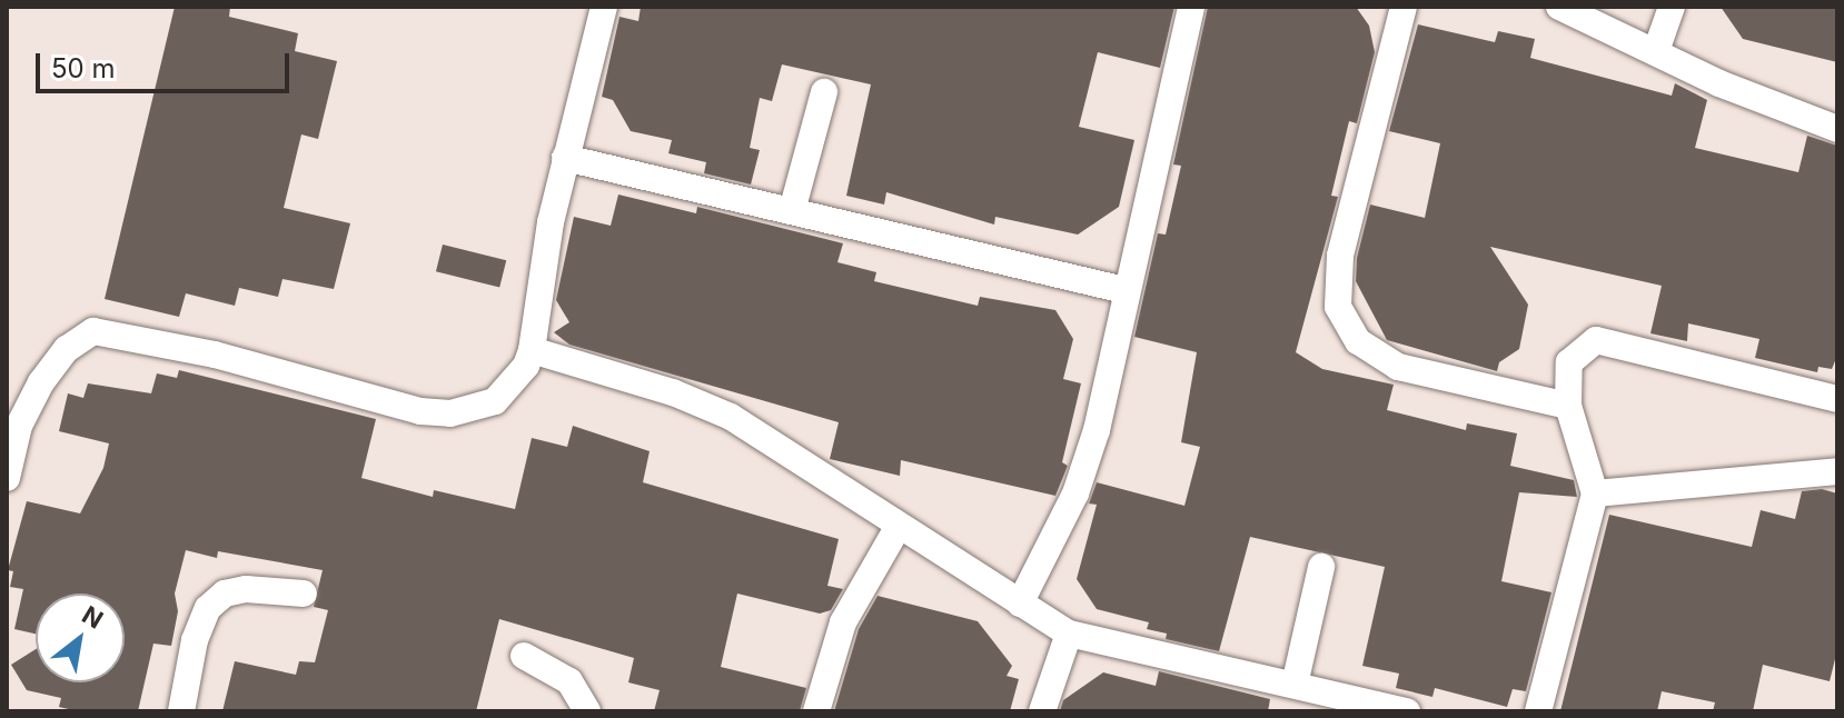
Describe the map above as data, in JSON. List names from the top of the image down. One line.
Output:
{"scale_bar":"50 m","north":"top right"}
